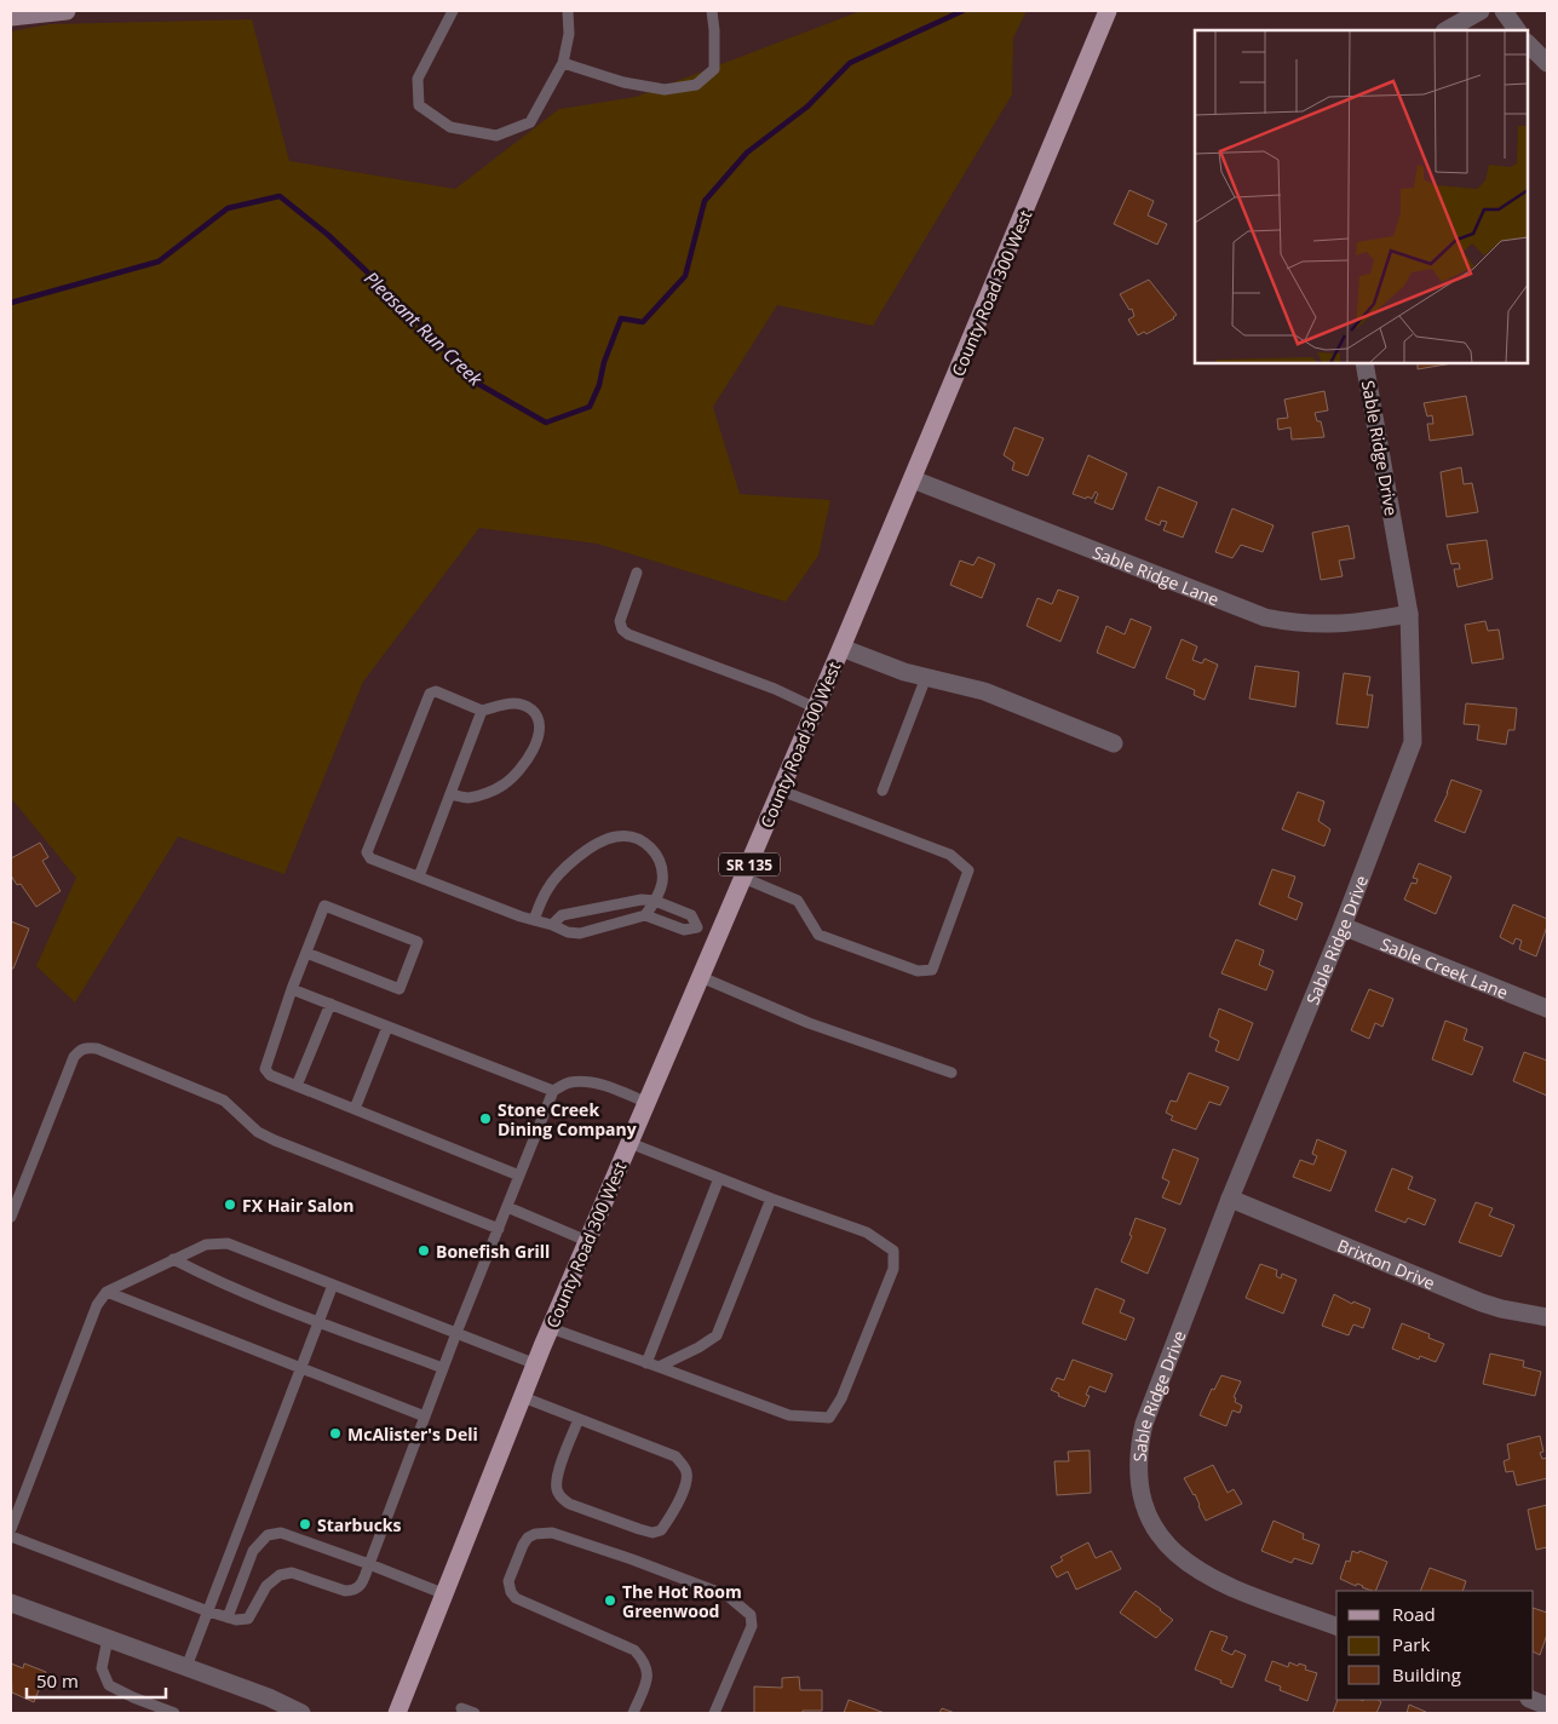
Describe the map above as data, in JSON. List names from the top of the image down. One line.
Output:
{"streets":{"main road":["County Road 300 West","SR 135"],"street":["Sable Ridge Drive","Sable Ridge Lane","Sable Creek Lane","Brixton Drive"]},"crossings":[["County Road 300 West","Sable Ridge Lane"],["Sable Ridge Drive","Sable Ridge Lane"],["Sable Ridge Drive","Sable Creek Lane"],["Sable Ridge Drive","Brixton Drive"]],"water":["Pleasant Run Creek"],"places":["Stone Creek Dining Company","FX Hair Salon","Bonefish Grill","McAlister's Deli","Starbucks","The Hot Room Greenwood"],"legend":["Road","Park","Building"],"scale_bar":"50 m"}
